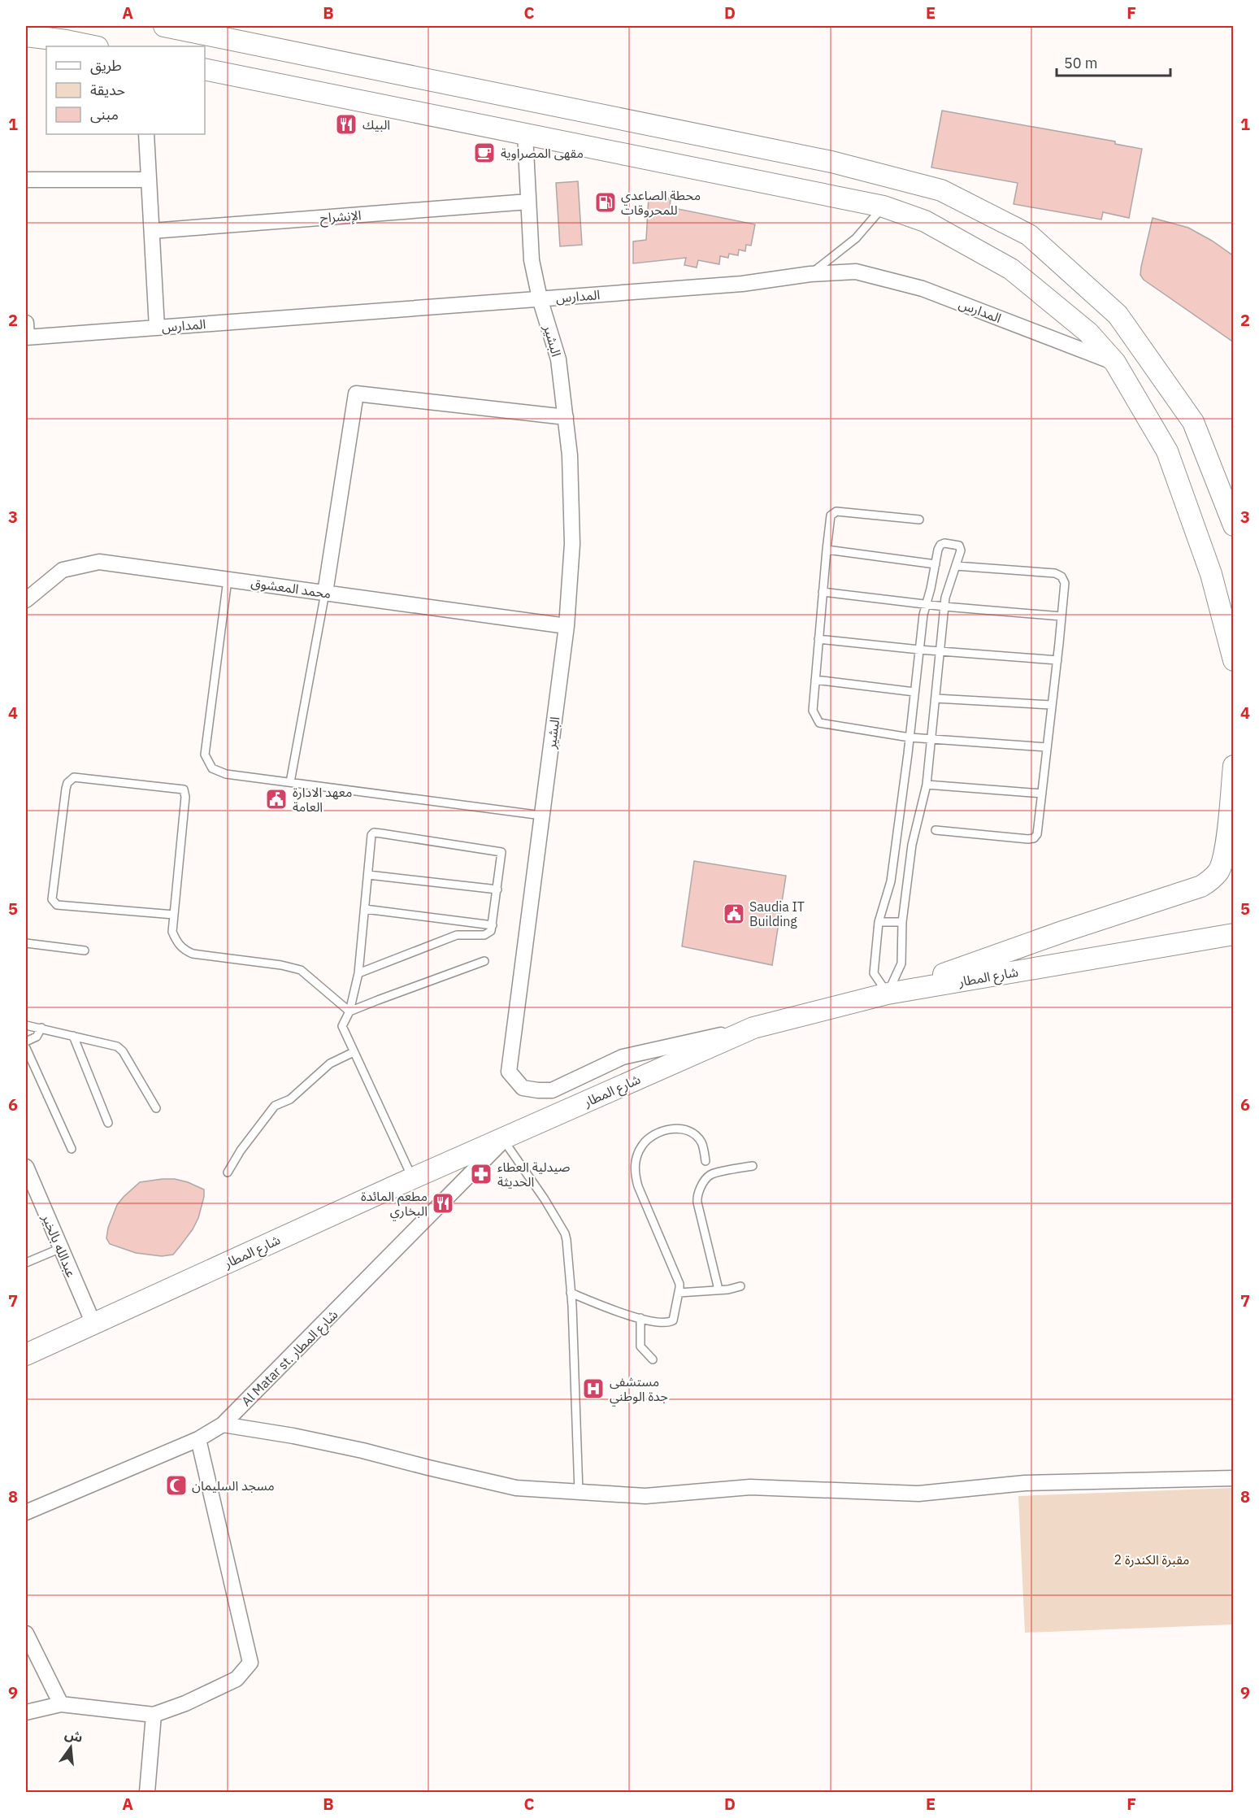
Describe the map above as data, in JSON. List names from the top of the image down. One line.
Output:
{"streets":{"main road":["شارع المطار"],"street":["الإنشراح","المدارس","البشير","محمد المعشوق","عبدالله بالخير","Al Matar st. شارع المطار"]},"crossings":[["الإنشراح","البشير"],["المدارس","البشير"],["البشير","محمد المعشوق"],["البشير","شارع المطار"],["شارع المطار","عبدالله بالخير"],["شارع المطار","Al Matar st. شارع المطار"]],"parks":["مقبرة الكندرة 2"],"places":{"restaurant":["البيك","مطعم المائدة البخاري"],"cafe":["مقهى المصراوية"],"fuel station":["محطة الصاعدي للمحروقات"],"public building":["معهد الادارة العامة","Saudia IT Building"],"pharmacy":["صيدلية العطاء الحديثة"],"hospital":["مستشفى جدة الوطني"],"mosque":["مسجد السليمان"]},"legend":["طريق","حديقة","مبنى"],"scale_bar":"50 m","north":"top","grid":{"columns":["A","B","C","D","E","F"],"rows":["1","2","3","4","5","6","7","8","9"]}}
